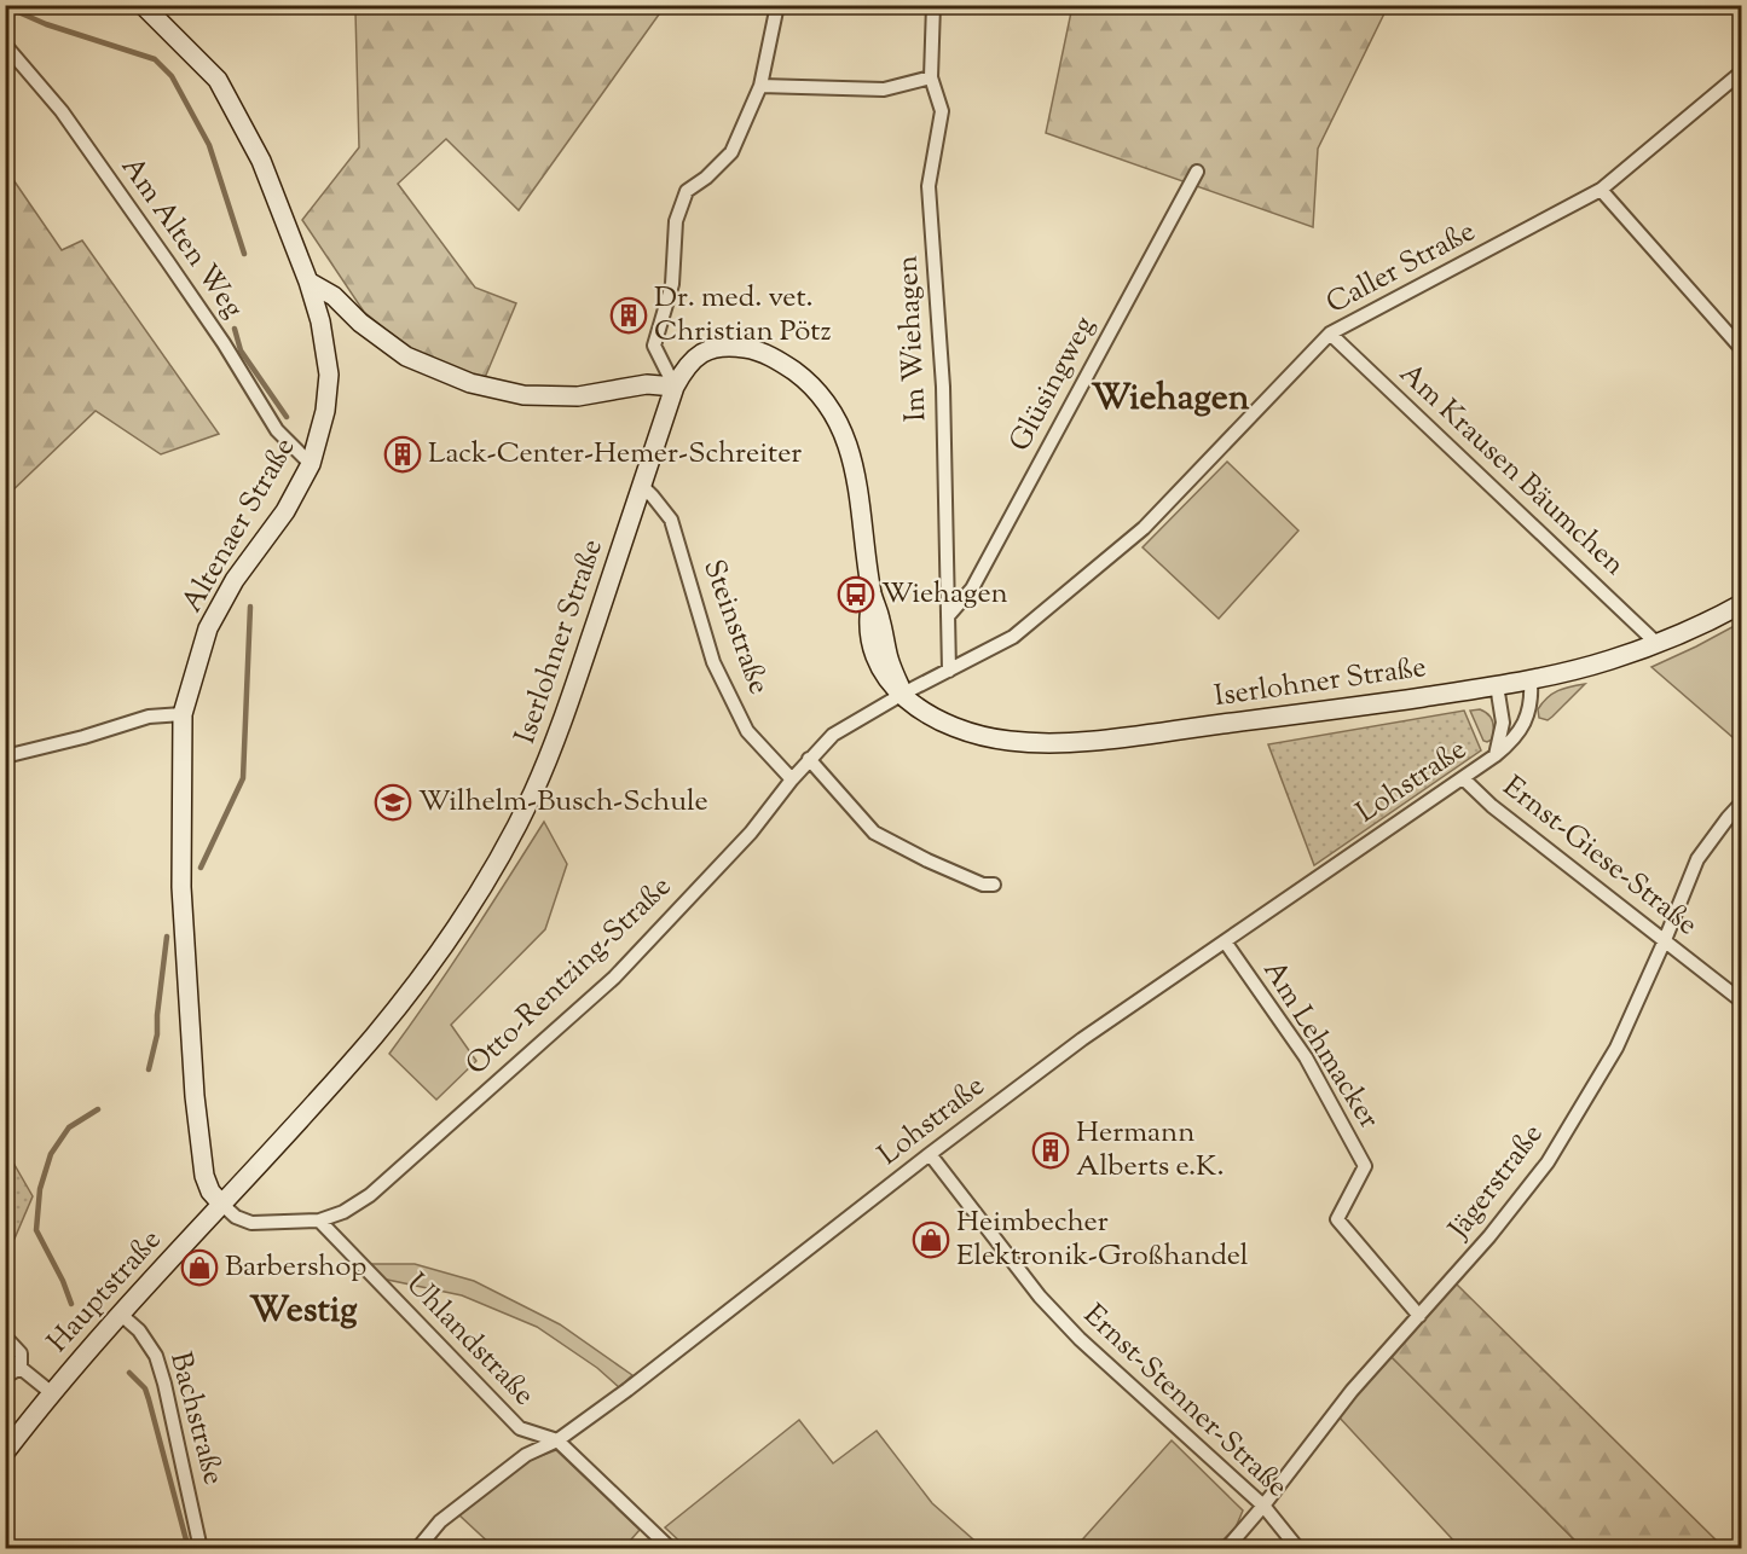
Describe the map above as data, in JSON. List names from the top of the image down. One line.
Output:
{"streets":{"main road":["Altenaer Straße","Iserlohner Straße","Hauptstraße"],"street":["Am Alten Weg","Caller Straße","Im Wiehagen","Glüsingweg","Am Krausen Bäumchen","Steinstraße","Lohstraße","Ernst-Giese-Straße","Otto-Rentzing-Straße","Am Lehmacker","Jägerstraße","Uhlandstraße","Ernst-Stenner-Straße","Bachstraße"]},"crossings":[["Am Alten Weg","Altenaer Straße"],["Caller Straße","Im Wiehagen"],["Caller Straße","Am Krausen Bäumchen"],["Caller Straße","Iserlohner Straße"],["Caller Straße","Otto-Rentzing-Straße"],["Im Wiehagen","Glüsingweg"],["Am Krausen Bäumchen","Iserlohner Straße"],["Altenaer Straße","Iserlohner Straße"],["Altenaer Straße","Hauptstraße"],["Steinstraße","Iserlohner Straße"],["Steinstraße","Otto-Rentzing-Straße"],["Iserlohner Straße","Lohstraße"],["Iserlohner Straße","Otto-Rentzing-Straße"],["Iserlohner Straße","Hauptstraße"],["Lohstraße","Ernst-Giese-Straße"],["Lohstraße","Am Lehmacker"],["Lohstraße","Uhlandstraße"],["Lohstraße","Ernst-Stenner-Straße"],["Ernst-Giese-Straße","Jägerstraße"],["Otto-Rentzing-Straße","Uhlandstraße"],["Am Lehmacker","Jägerstraße"],["Jägerstraße","Ernst-Stenner-Straße"],["Hauptstraße","Bachstraße"]],"districts":["Wiehagen","Westig"],"places":{"building":["Dr. med. vet. Christian Pötz","Lack-Center-Hemer-Schreiter","Hermann Alberts e.K."],"bus stop":["Wiehagen"],"school or university":["Wilhelm-Busch-Schule"],"shop":["Heimbecher Elektronik-Großhandel","Barbershop"]}}
